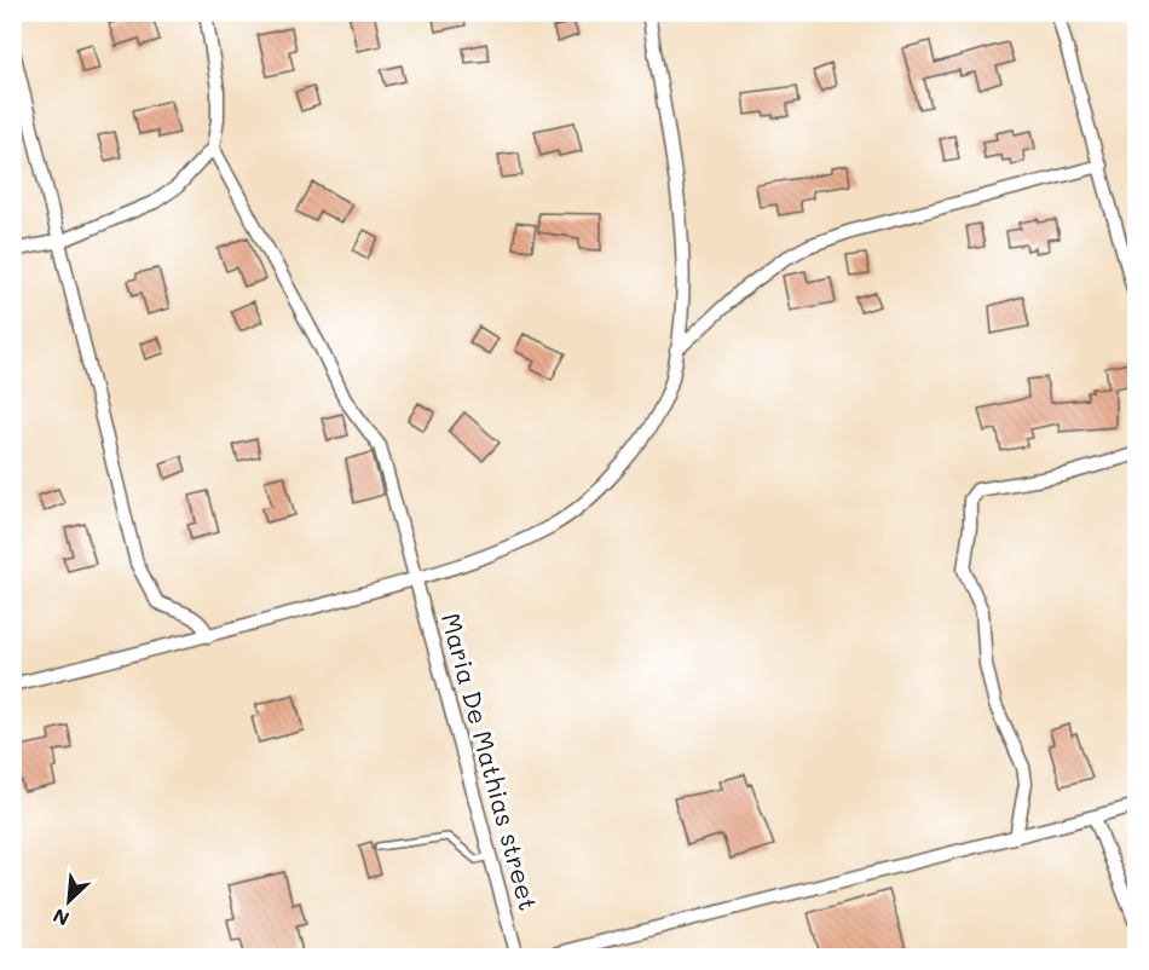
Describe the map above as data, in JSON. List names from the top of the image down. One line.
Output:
{"streets":{"street":["Maria De Mathias street"]},"north":"bottom left"}
